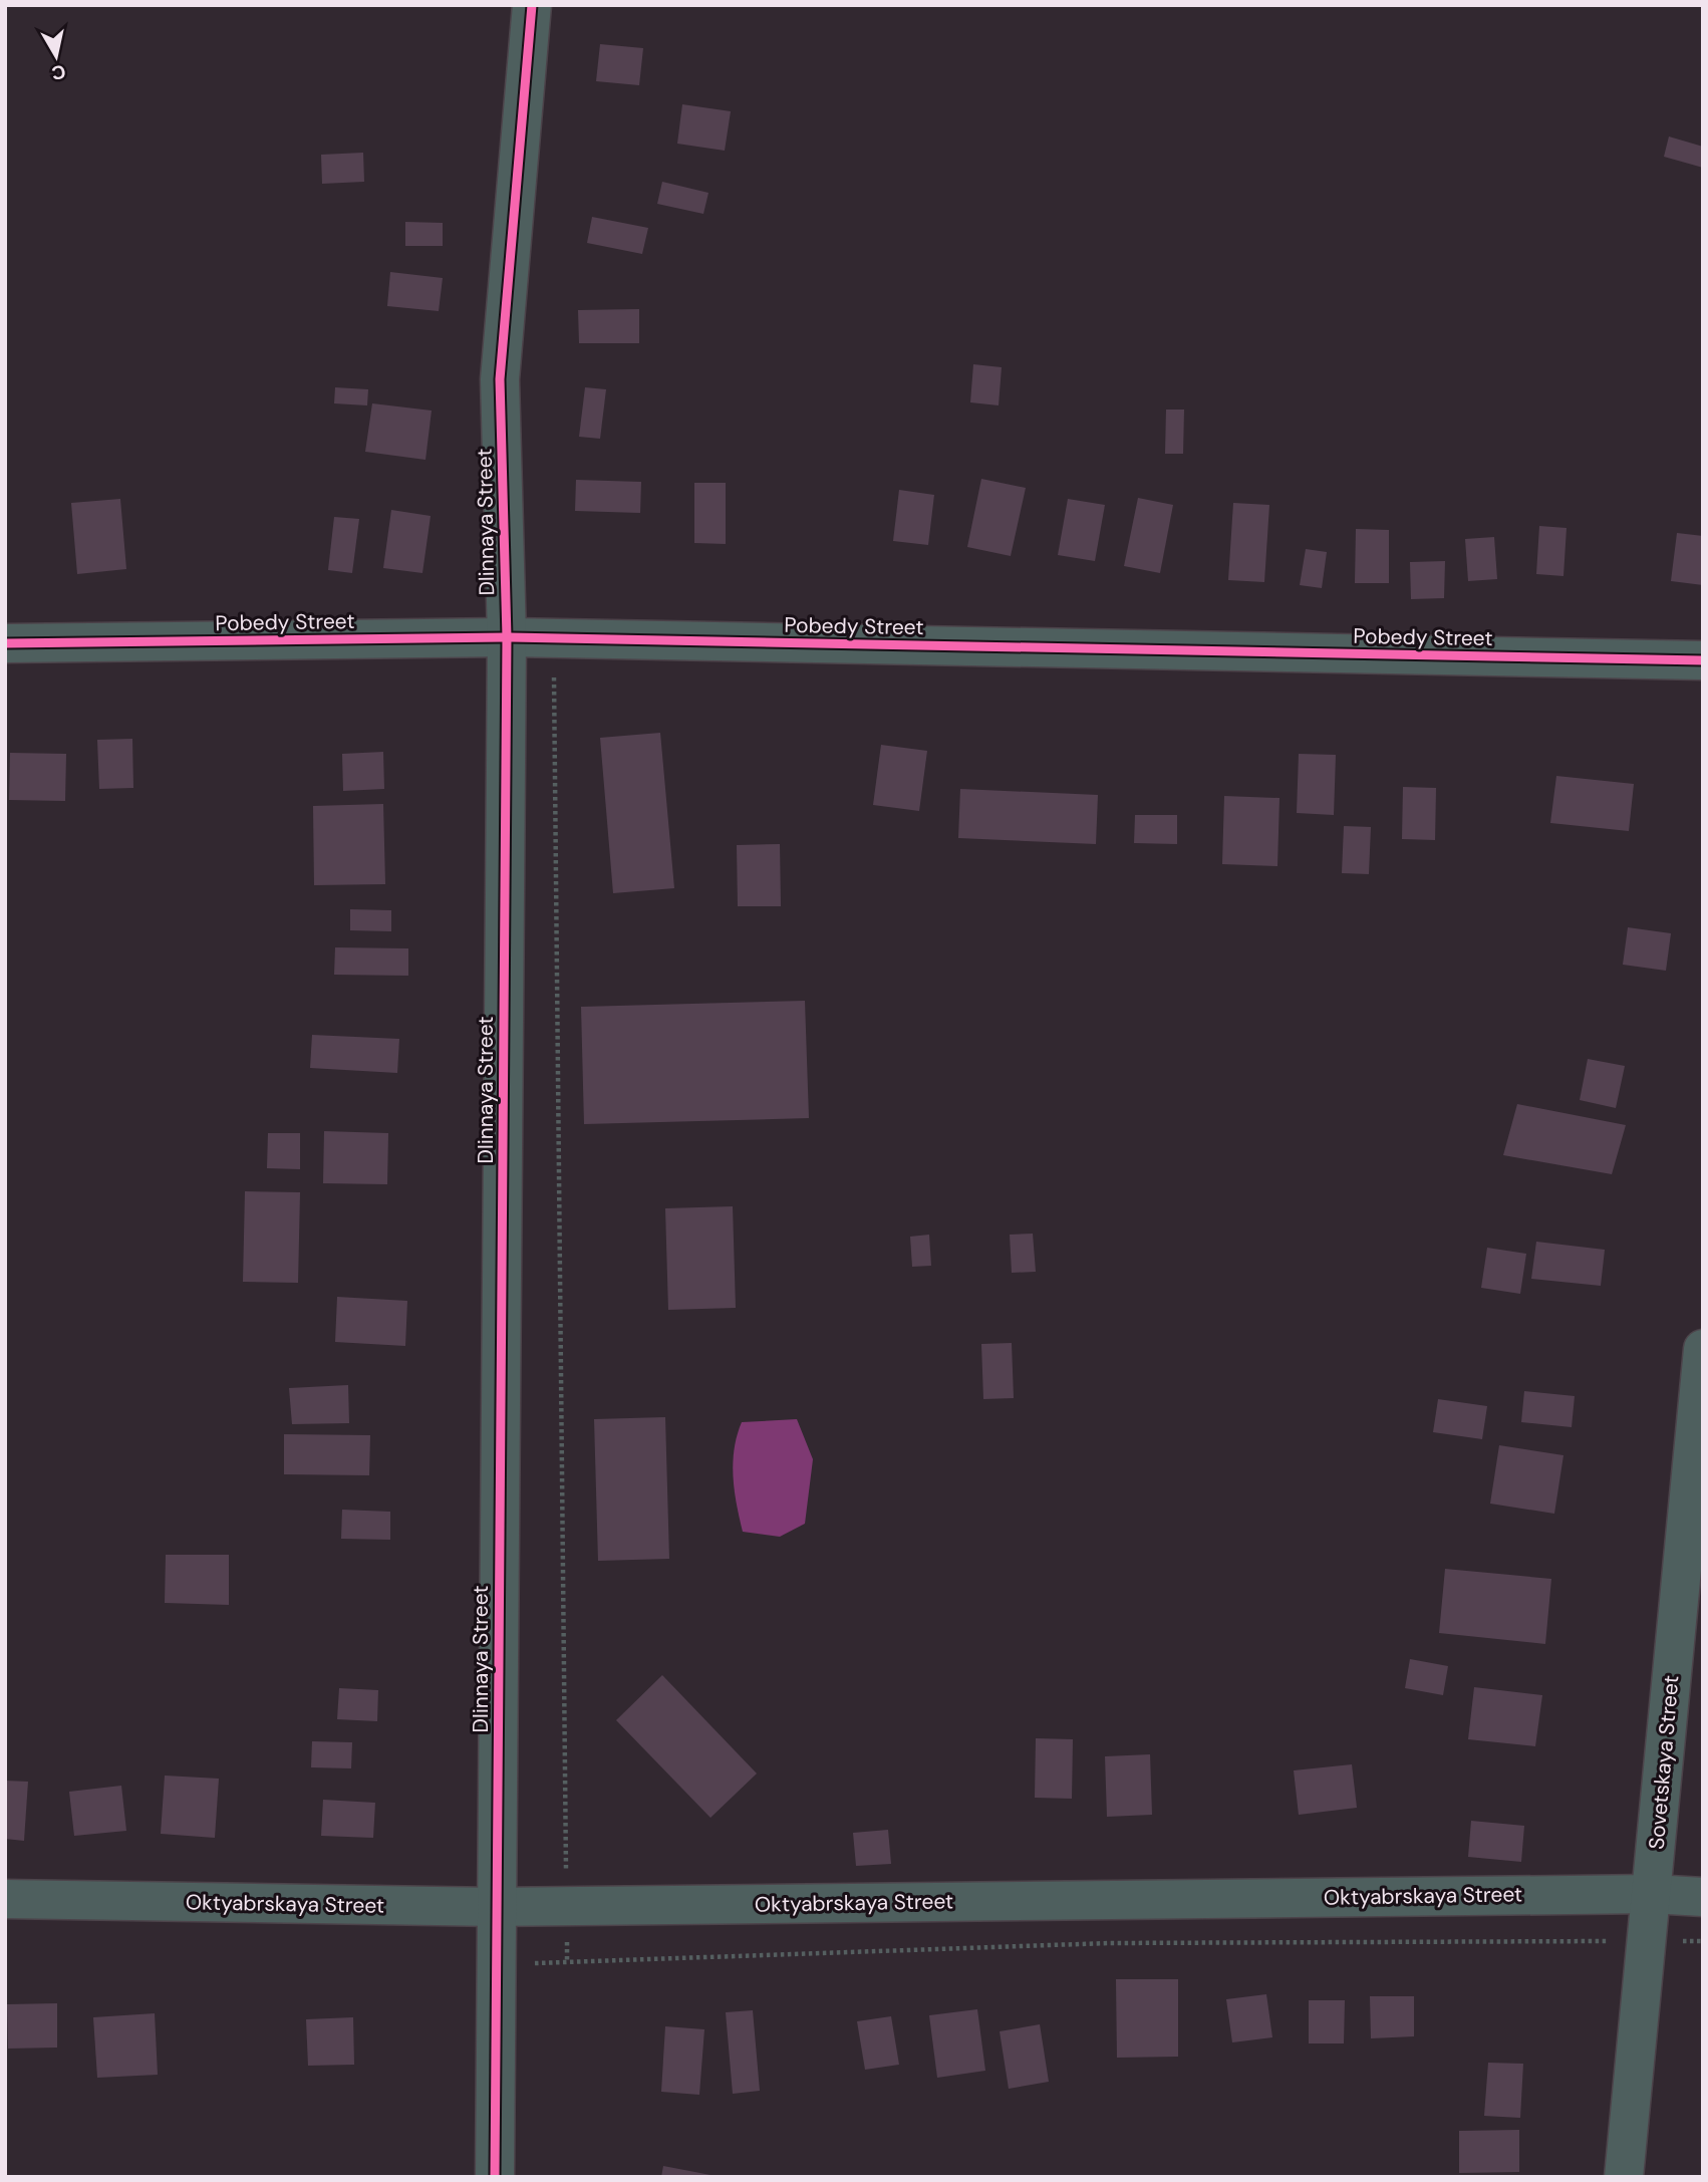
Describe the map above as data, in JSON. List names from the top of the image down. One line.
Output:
{"streets":{"street":["Dlinnaya Street","Pobedy Street","Sovetskaya Street","Oktyabrskaya Street"]},"crossings":[["Dlinnaya Street","Pobedy Street"],["Dlinnaya Street","Oktyabrskaya Street"],["Sovetskaya Street","Oktyabrskaya Street"]],"north":"bottom"}
